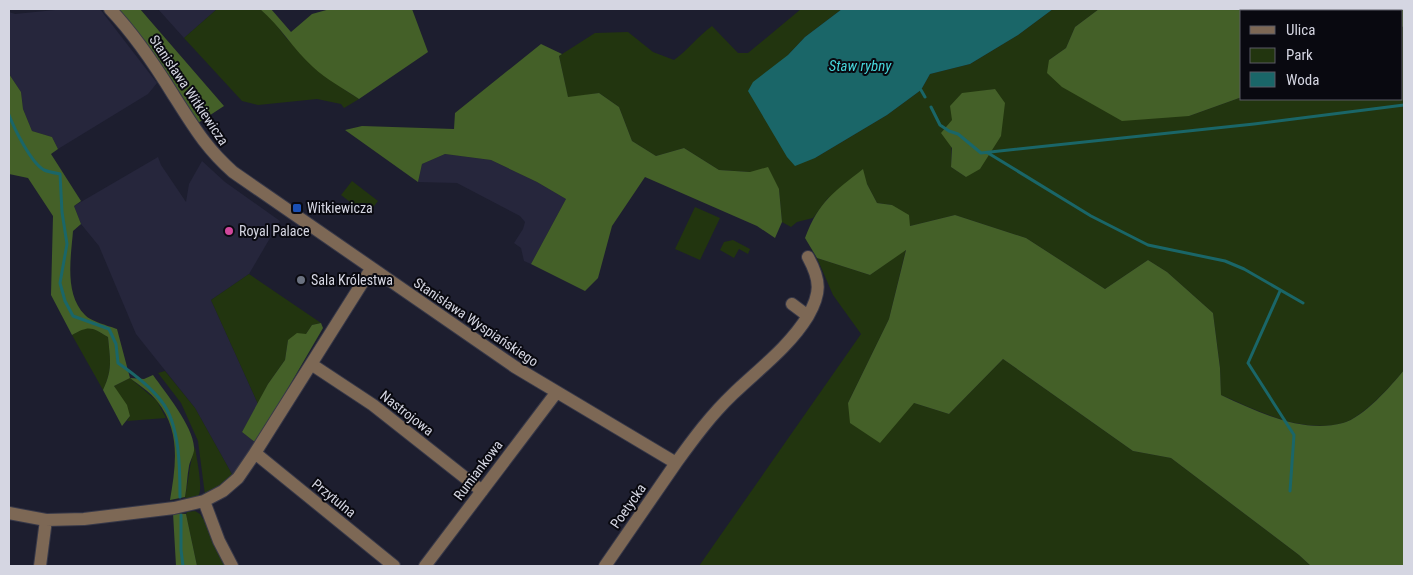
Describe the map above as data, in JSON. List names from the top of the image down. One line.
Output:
{"streets":{"street":["Stanisława Witkiewicza","Stanisława Wyspiańskiego","Nastrojowa","Rumiankowa","Przytulna","Poetycka"]},"crossings":[["Stanisława Witkiewicza","Stanisława Wyspiańskiego"],["Stanisława Wyspiańskiego","Rumiankowa"],["Stanisława Wyspiańskiego","Poetycka"],["Nastrojowa","Rumiankowa"]],"water":["Staw rybny"],"places":{"transit":["Witkiewicza"],"other":["Royal Palace","Sala Królestwa"]},"legend":["Ulica","Park","Woda"]}
